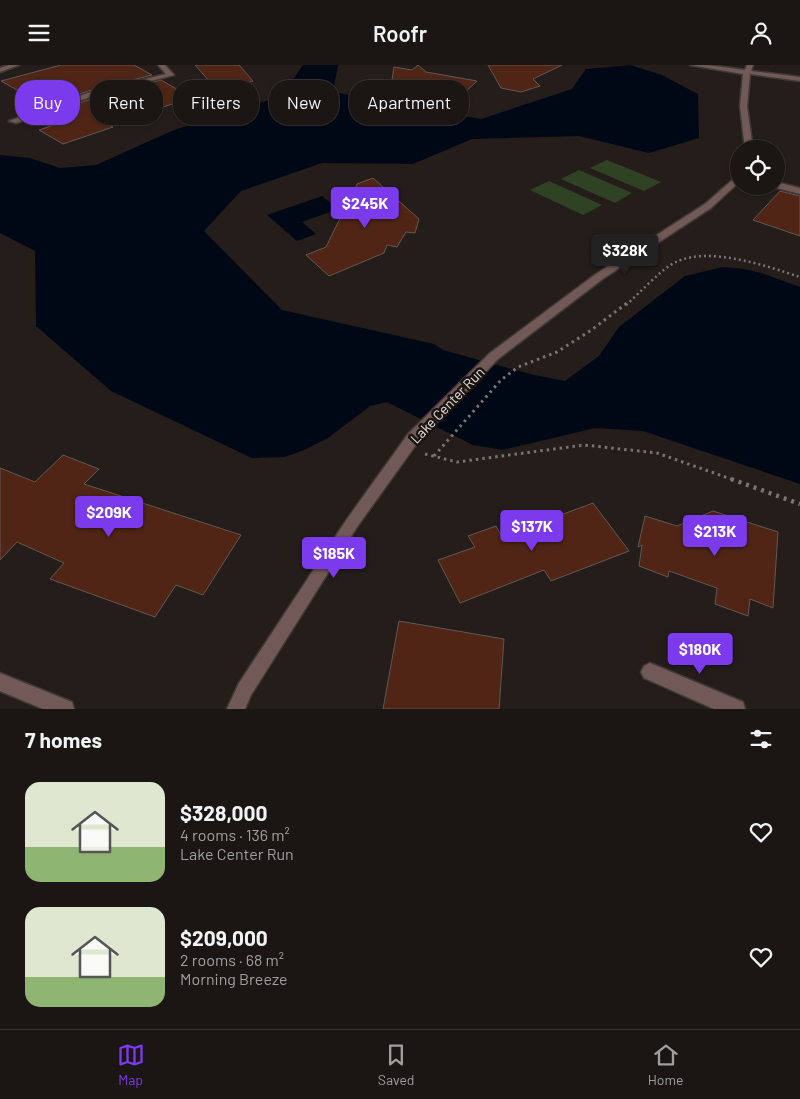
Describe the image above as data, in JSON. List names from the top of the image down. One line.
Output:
{"streets":{"street":["Lake Center Run"]},"page":{"header":"Roofr","chip":["Buy","Rent","Filters","New","Apartment"],"price":["$245K","$328K","$209K","$137K","$213K","$185K","$180K"],"heading":"7 homes","list":[{"name":"$328,000","note":"4 rooms · 136 m² · Lake Center Run"},{"name":"$209,000","note":"2 rooms · 68 m² · Morning Breeze"}],"tabs":["Map","Saved","Home"]}}
